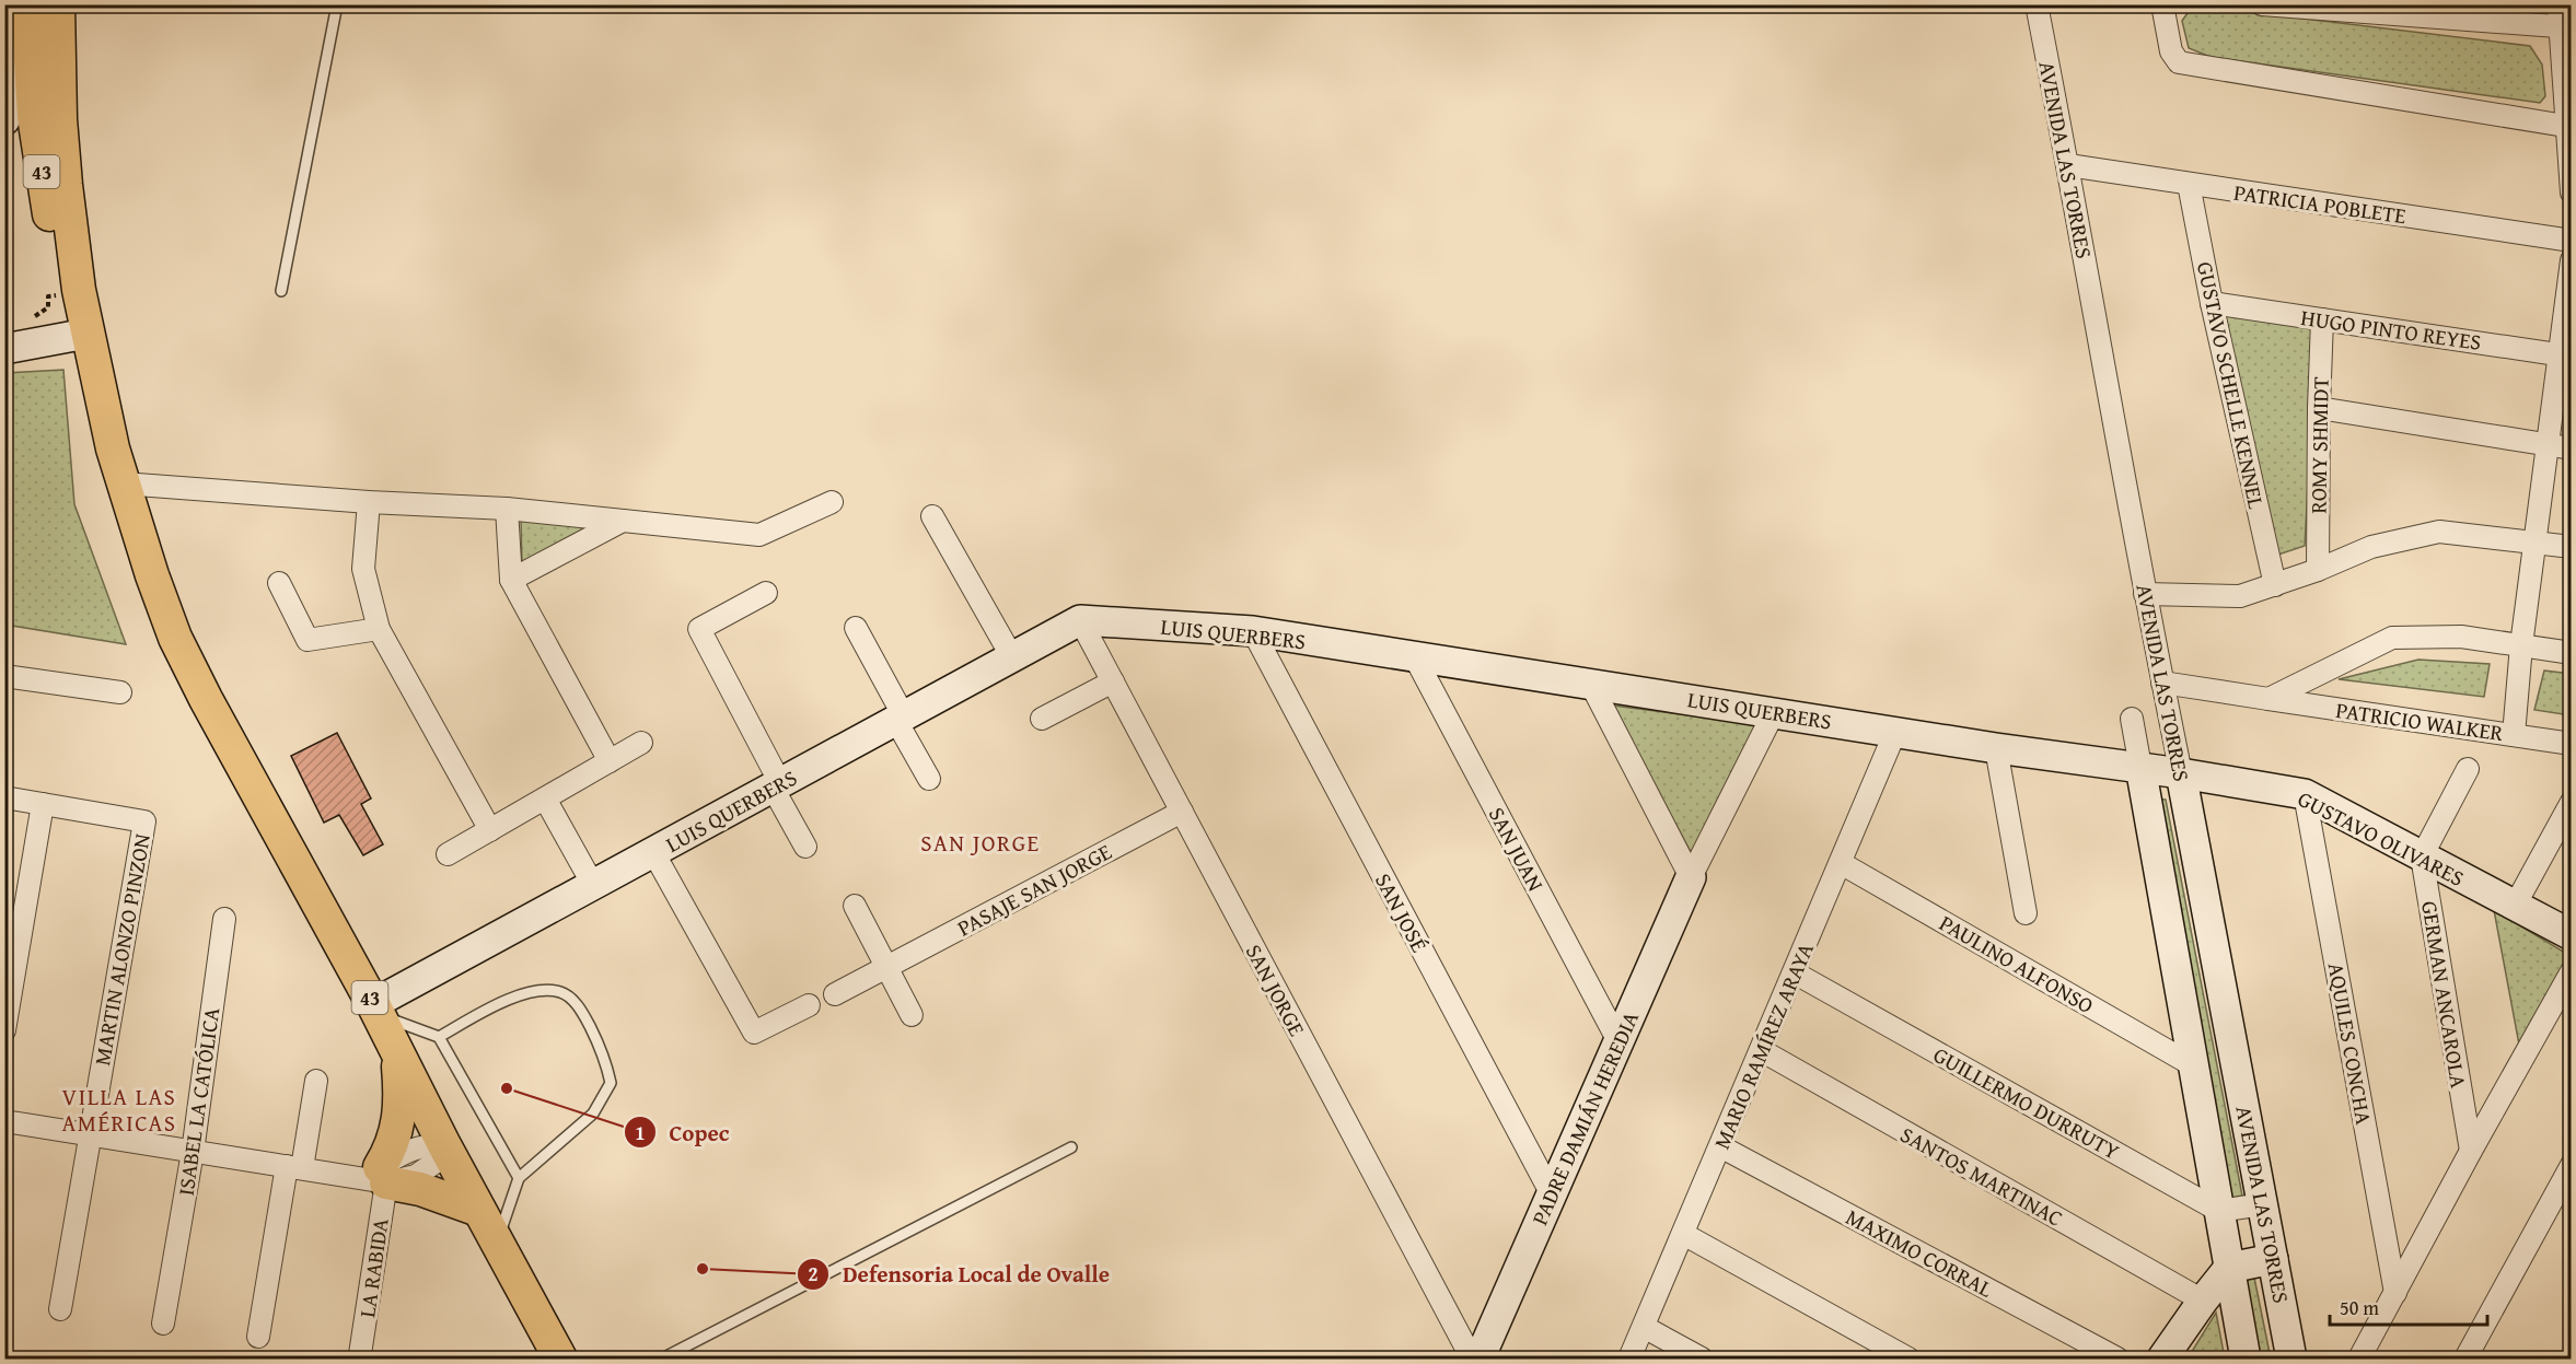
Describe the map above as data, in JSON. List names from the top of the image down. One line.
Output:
{"streets":{"main road":["43"],"street":["AVENIDA LAS TORRES","PATRICIA POBLETE","HUGO PINTO REYES","GUSTAVO SCHELLE KENNEL","ROMY SHMIDT","LUIS QUERBERS","PATRICIO WALKER","GUSTAVO OLIVARES","SAN JUAN","PASAJE SAN JORGE","SAN JOSÉ","MARTIN ALONZO PINZON","PAULINO ALFONSO","SAN JORGE","GERMAN ANCAROLA","AQUILES CONCHA","MARIO RAMÍREZ ARAYA","ISABEL LA CATÓLICA","GUILLERMO DURRUTY","PADRE DAMIÁN HEREDIA","SANTOS MARTINAC","MAXIMO CORRAL","LA RABIDA"]},"crossings":[["AVENIDA LAS TORRES","PATRICIA POBLETE"],["AVENIDA LAS TORRES","LUIS QUERBERS"],["AVENIDA LAS TORRES","PATRICIO WALKER"],["AVENIDA LAS TORRES","GUSTAVO OLIVARES"],["AVENIDA LAS TORRES","PAULINO ALFONSO"],["AVENIDA LAS TORRES","GUILLERMO DURRUTY"],["43","LUIS QUERBERS"],["PATRICIA POBLETE","GUSTAVO SCHELLE KENNEL"],["HUGO PINTO REYES","GUSTAVO SCHELLE KENNEL"],["HUGO PINTO REYES","ROMY SHMIDT"],["LUIS QUERBERS","GUSTAVO OLIVARES"],["LUIS QUERBERS","SAN JUAN"],["LUIS QUERBERS","SAN JOSÉ"],["LUIS QUERBERS","SAN JORGE"],["LUIS QUERBERS","MARIO RAMÍREZ ARAYA"],["LUIS QUERBERS","PADRE DAMIÁN HEREDIA"],["GUSTAVO OLIVARES","GERMAN ANCAROLA"],["GUSTAVO OLIVARES","AQUILES CONCHA"],["SAN JUAN","PADRE DAMIÁN HEREDIA"],["PASAJE SAN JORGE","SAN JORGE"],["SAN JOSÉ","PADRE DAMIÁN HEREDIA"],["PAULINO ALFONSO","MARIO RAMÍREZ ARAYA"],["MARIO RAMÍREZ ARAYA","GUILLERMO DURRUTY"],["MARIO RAMÍREZ ARAYA","SANTOS MARTINAC"],["MARIO RAMÍREZ ARAYA","MAXIMO CORRAL"]],"districts":["SAN JORGE","VILLA LAS AMÉRICAS"],"places":["Copec","Defensoria Local de Ovalle"],"scale_bar":"50 m"}
